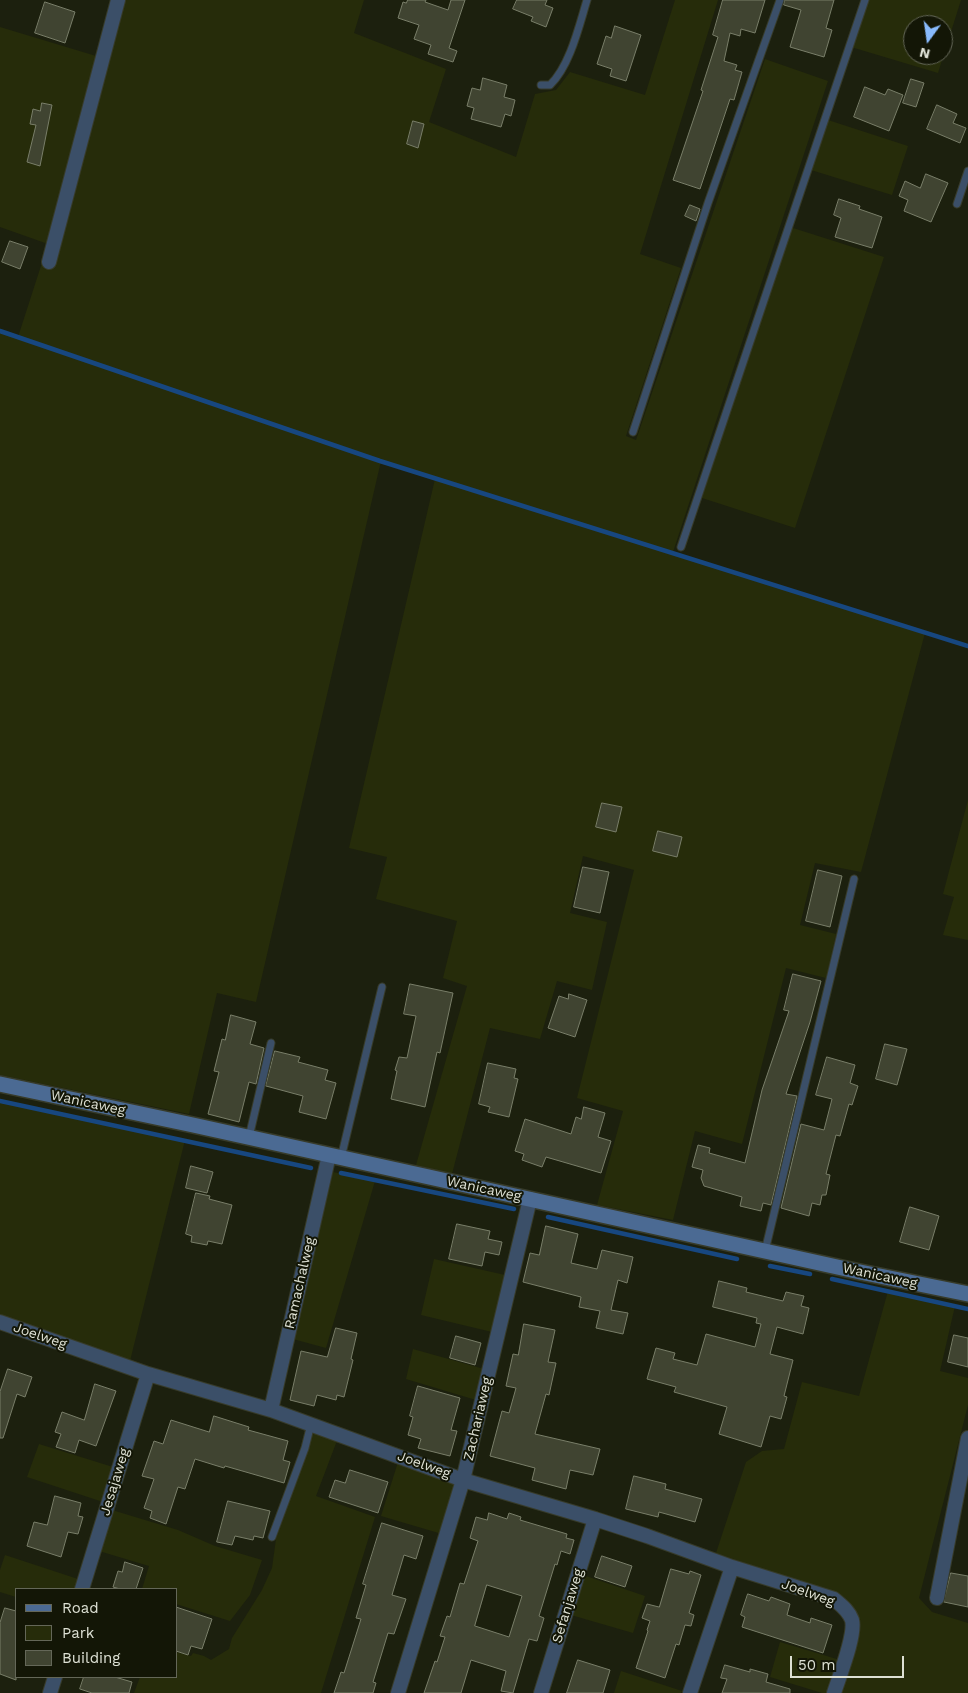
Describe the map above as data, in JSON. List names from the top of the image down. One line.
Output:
{"streets":{"street":["Wanicaweg","Ramachalweg","Joelweg","Zachariaweg","Jesajaweg","Sefanjaweg"]},"crossings":[["Wanicaweg","Ramachalweg"],["Wanicaweg","Zachariaweg"],["Ramachalweg","Joelweg"],["Joelweg","Zachariaweg"],["Joelweg","Jesajaweg"],["Joelweg","Sefanjaweg"]],"legend":["Road","Park","Building"],"scale_bar":"50 m","north":"bottom"}
